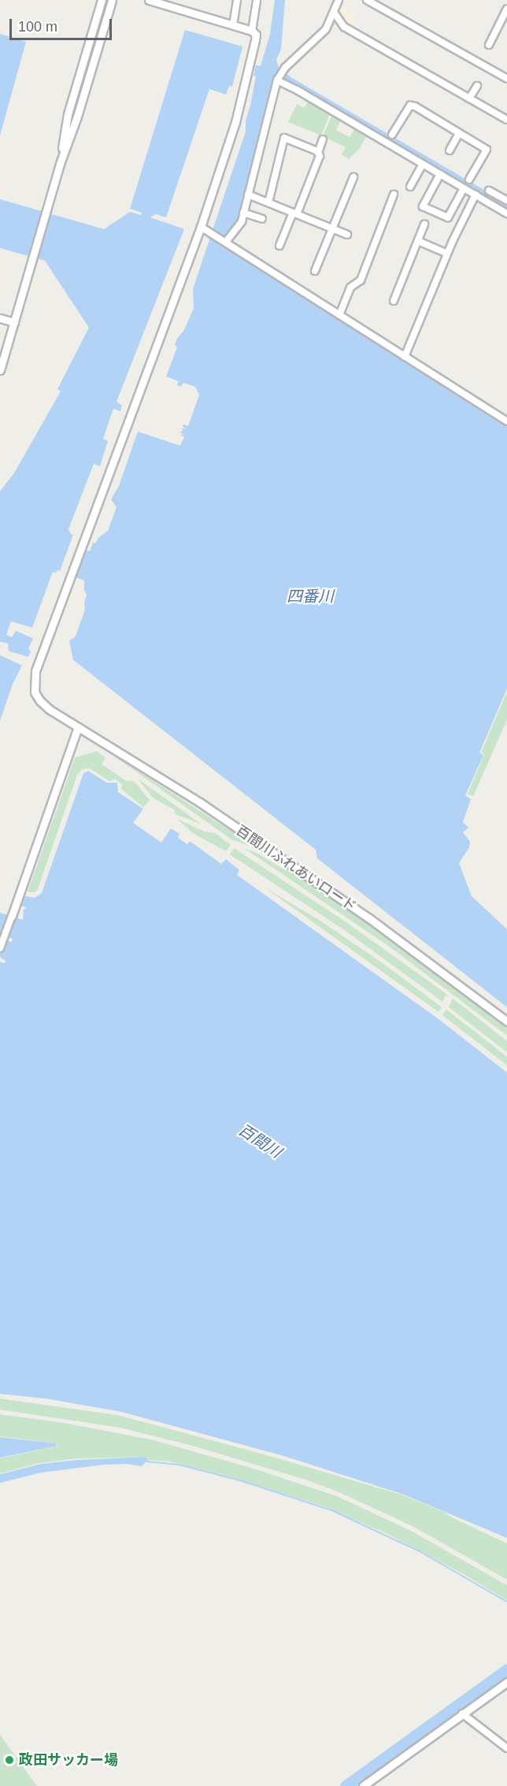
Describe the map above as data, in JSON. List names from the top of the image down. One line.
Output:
{"streets":{"street":["百間川ふれあいロード"]},"water":["四番川","百間川"],"places":["政田サッカー場"],"scale_bar":"100 m"}
